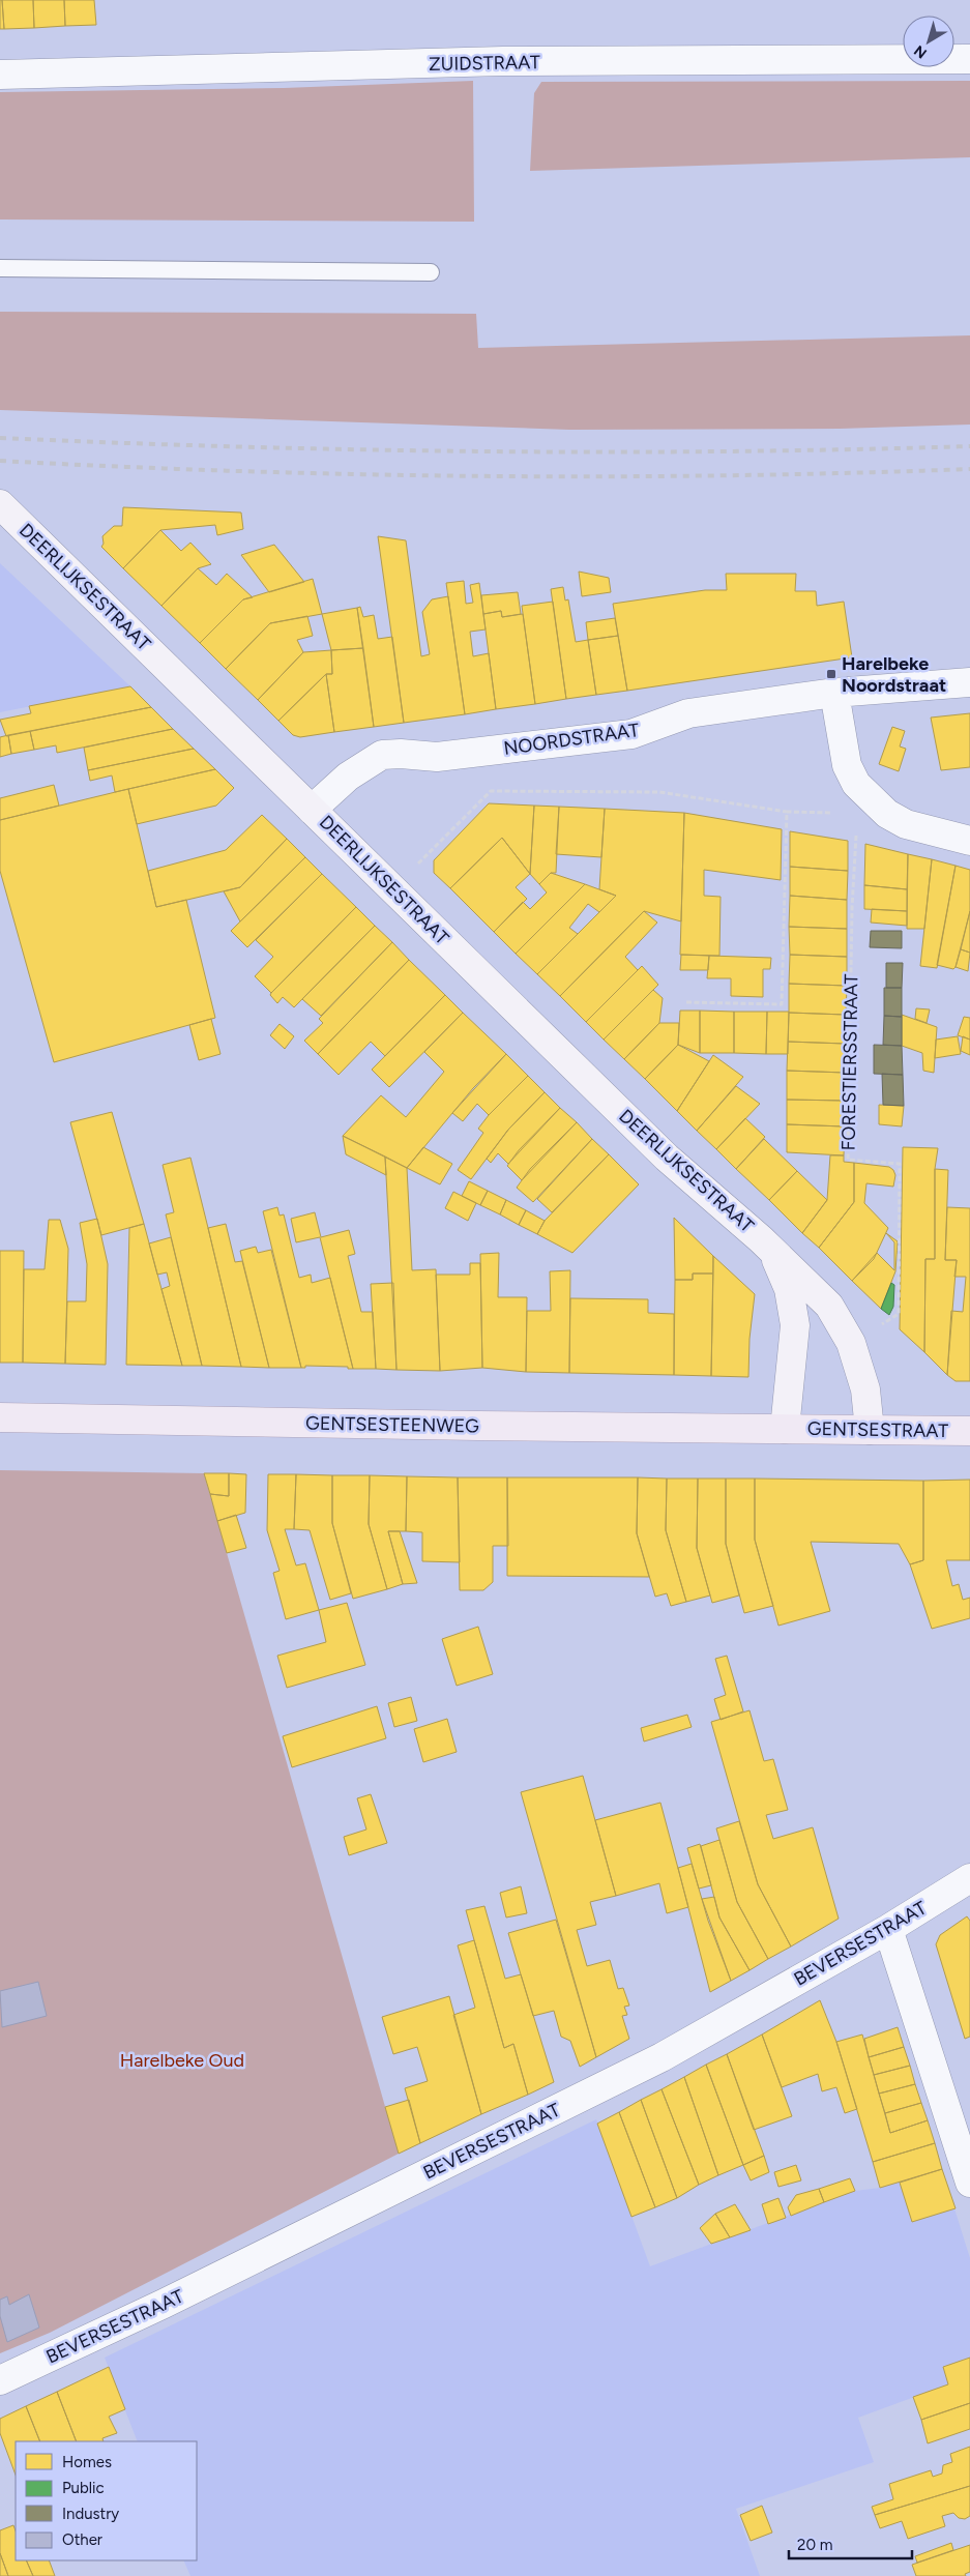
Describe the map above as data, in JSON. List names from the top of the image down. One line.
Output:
{"streets":{"main road":["DEERLIJKSESTRAAT","GENTSESTEENWEG","GENTSESTRAAT"],"street":["ZUIDSTRAAT","NOORDSTRAAT","BEVERSESTRAAT"],"path":["FORESTIERSSTRAAT"]},"crossings":[["DEERLIJKSESTRAAT","NOORDSTRAAT"],["DEERLIJKSESTRAAT","FORESTIERSSTRAAT"],["DEERLIJKSESTRAAT","GENTSESTEENWEG"],["DEERLIJKSESTRAAT","GENTSESTRAAT"],["GENTSESTEENWEG","GENTSESTRAAT"]],"parks":["Harelbeke Oud"],"places":{"transit":["Harelbeke Noordstraat"]},"legend":["Homes","Public","Industry","Other"],"scale_bar":"20 m","north":"bottom left"}
